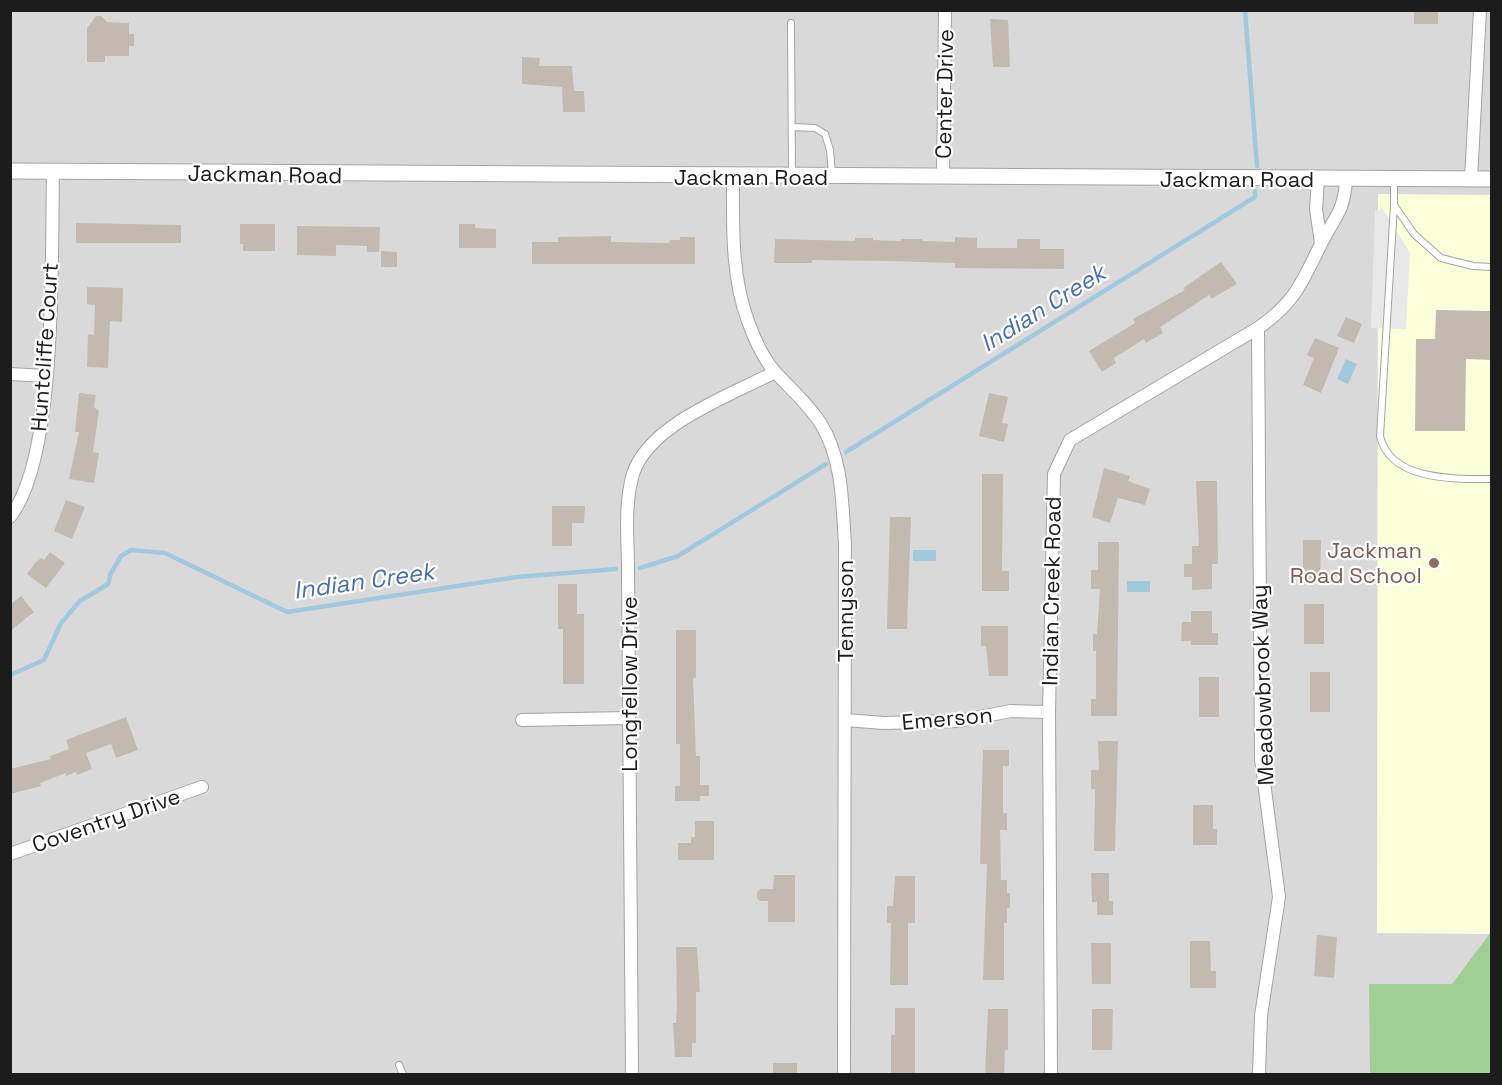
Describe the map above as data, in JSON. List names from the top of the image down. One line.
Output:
{"streets":{"street":["Center Drive","Jackman Road","Huntcliffe Court","Indian Creek Road","Tennyson","Longfellow Drive","Meadowbrook Way","Emerson","Coventry Drive"]},"crossings":[["Center Drive","Jackman Road"],["Jackman Road","Huntcliffe Court"],["Jackman Road","Indian Creek Road"],["Jackman Road","Tennyson"],["Indian Creek Road","Meadowbrook Way"],["Indian Creek Road","Emerson"],["Tennyson","Longfellow Drive"],["Tennyson","Emerson"]],"water":["Indian Creek"],"places":["Jackman Road School"]}
